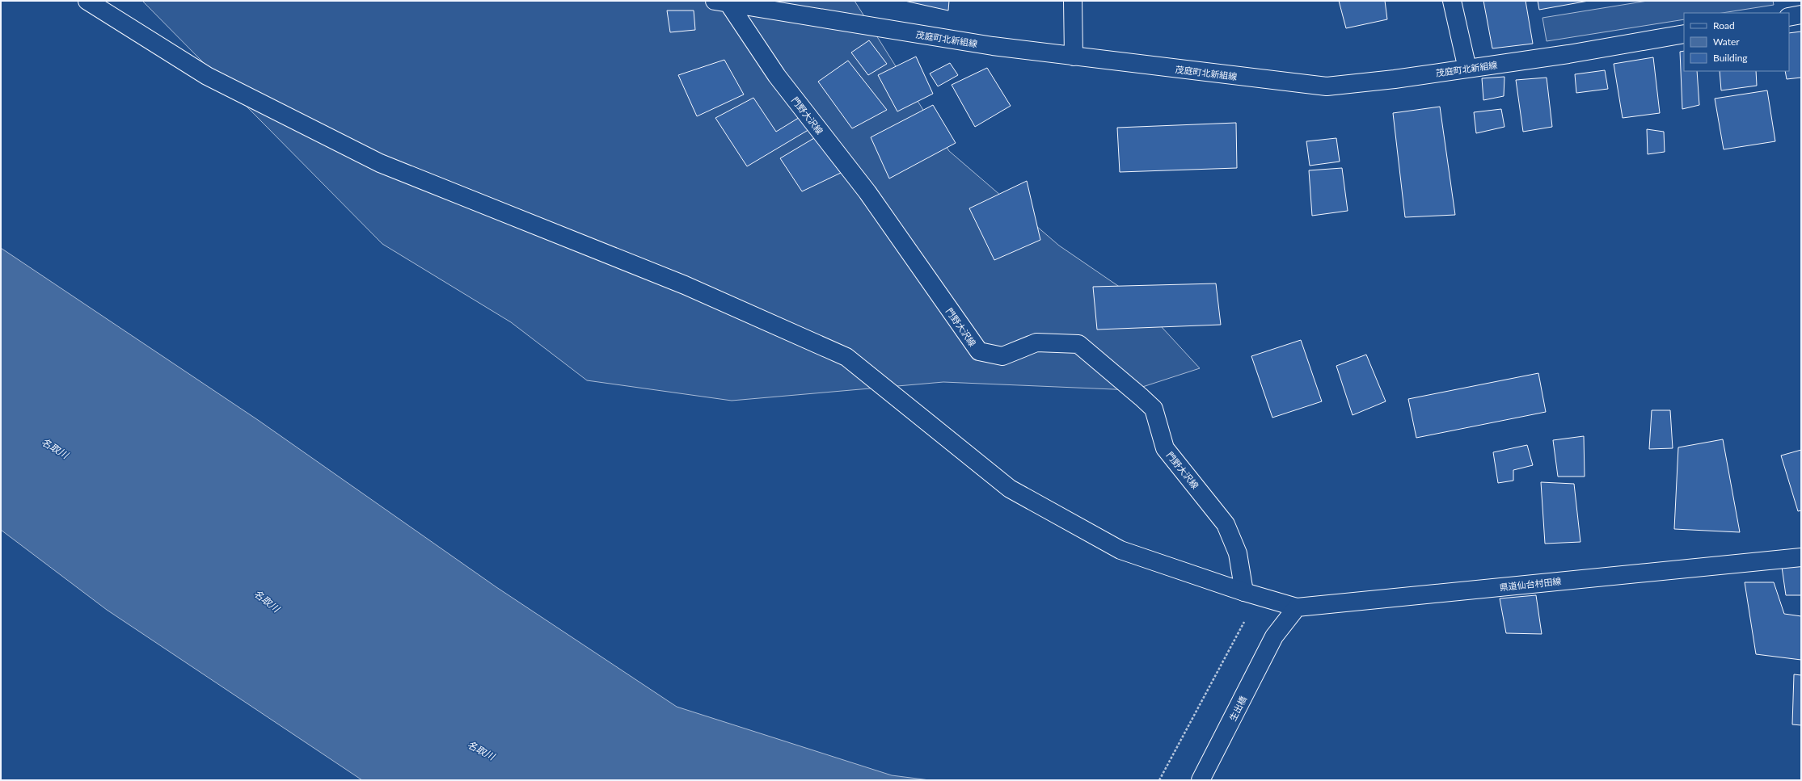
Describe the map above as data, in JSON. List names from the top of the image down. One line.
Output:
{"streets":{"street":["茂庭町北新組線","門野大沢線","県道仙台村田線","生出橋"]},"crossings":[["茂庭町北新組線","門野大沢線"],["県道仙台村田線","生出橋"]],"water":["名取川"],"legend":["Road","Water","Building"]}
